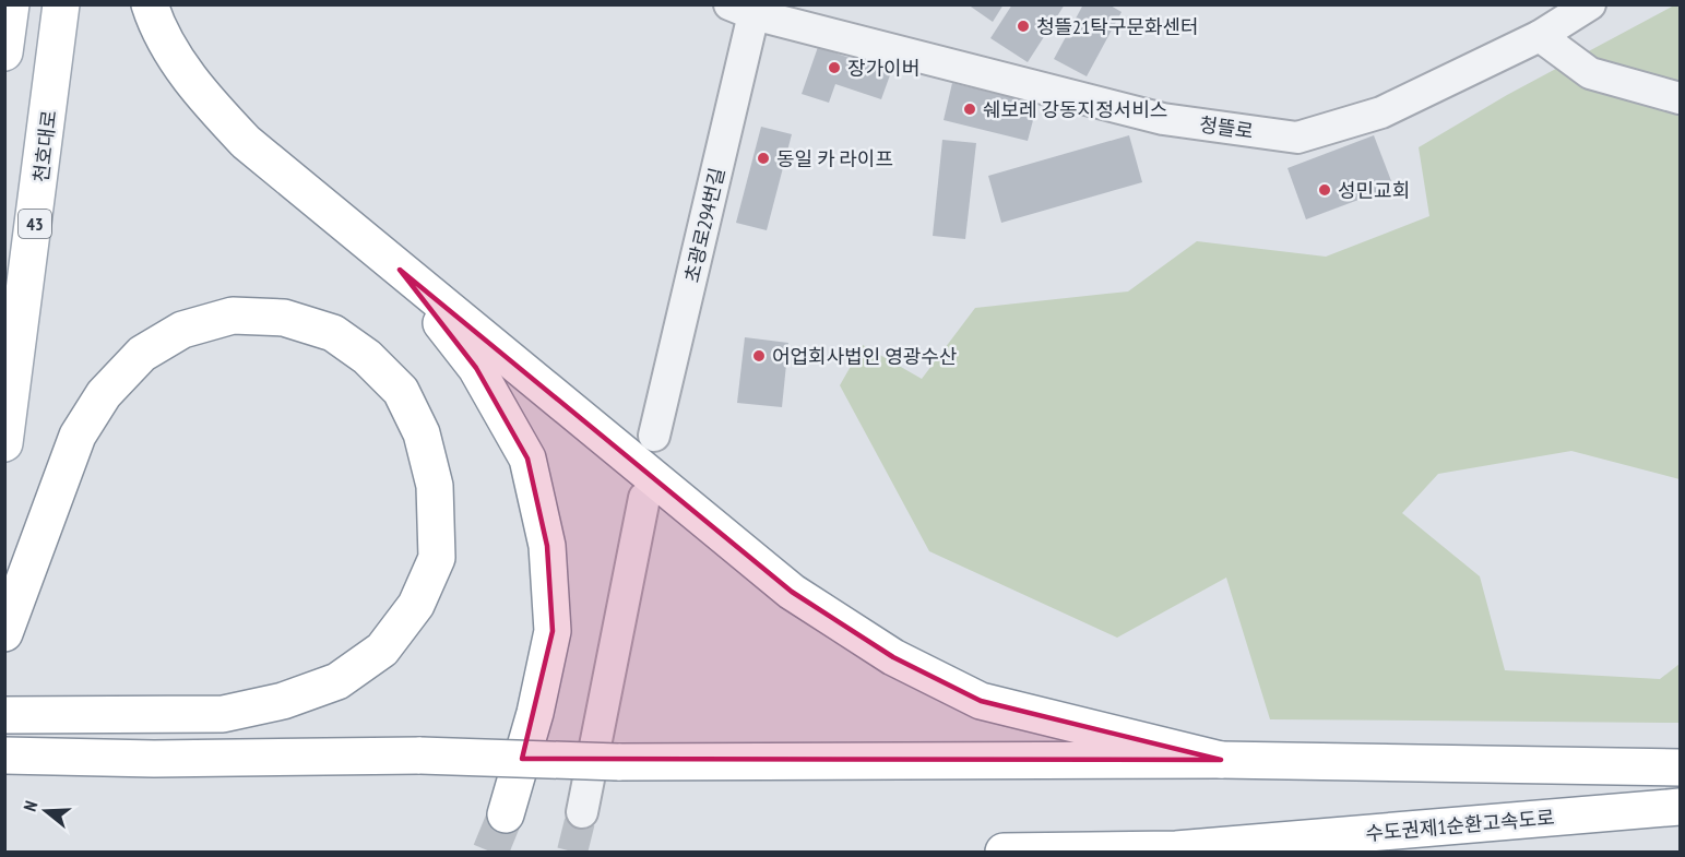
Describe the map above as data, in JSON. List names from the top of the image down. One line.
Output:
{"streets":{"main road":["천호대로","43","수도권제1순환고속도로"],"street":["청뜰로","초광로294번길"]},"crossings":[["청뜰로","초광로294번길"]],"places":["청뜰21탁구문화센터","장가이버","쉐보레 강동지정서비스","동일 카 라이프","성민교회","어업회사법인 영광수산"],"north":"left"}
